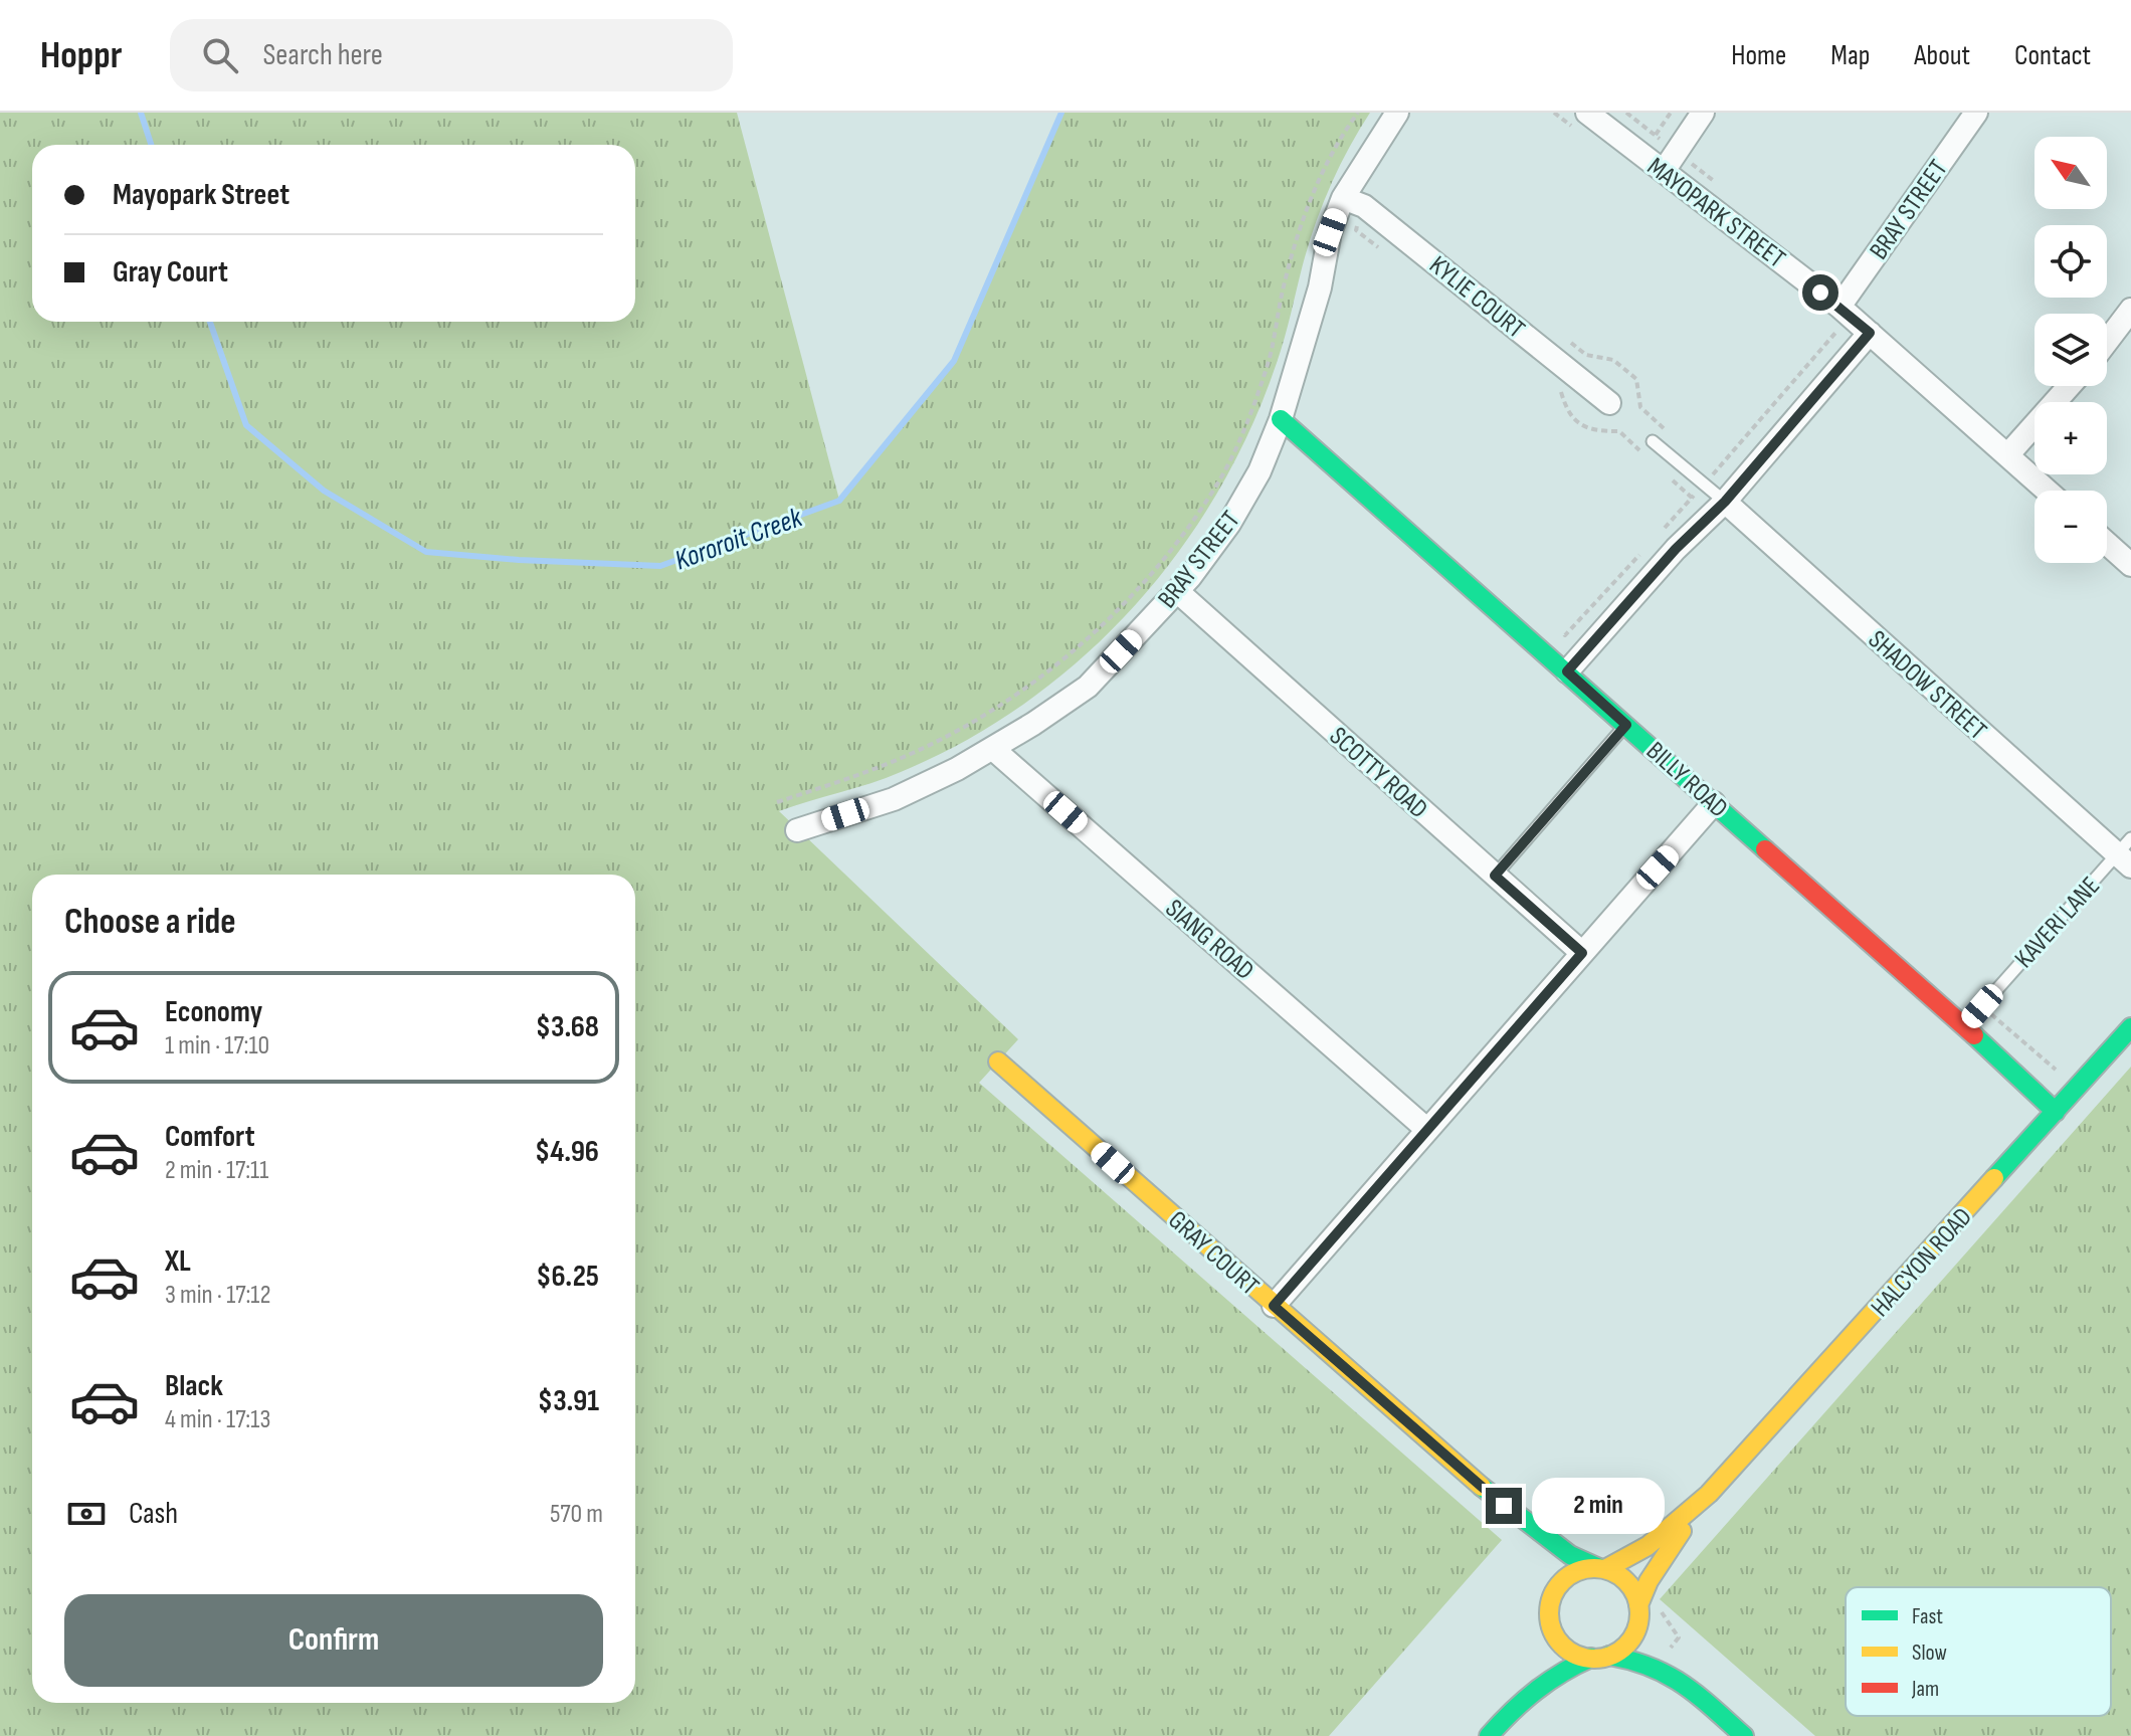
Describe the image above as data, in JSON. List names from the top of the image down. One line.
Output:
{"streets":{"street":["BRAY STREET","MAYOPARK STREET","KYLIE COURT","SHADOW STREET","SCOTTY ROAD","BILLY ROAD","SIANG ROAD","GRAY COURT","HALCYON ROAD"],"lane":["KAVERI LANE"]},"crossings":[["BRAY STREET","MAYOPARK STREET"],["BRAY STREET","KYLIE COURT"],["BRAY STREET","SCOTTY ROAD"],["BRAY STREET","BILLY ROAD"],["BRAY STREET","SIANG ROAD"],["SHADOW STREET","KAVERI LANE"],["BILLY ROAD","KAVERI LANE"],["BILLY ROAD","HALCYON ROAD"]],"water":["Kororoit Creek"],"legend":["Fast","Slow","Jam"],"north":"top left","page":{"header":"Hoppr","search":"Search here","nav":["Home","Map","About","Contact"],"map_buttons":["+","−"],"banner":["Mayopark Street","Gray Court"],"heading":"Choose a ride","list":[{"name":"Economy","note":"1 min · 17:10","value":"$3.68"},{"name":"Comfort","note":"2 min · 17:11","value":"$4.96"},{"name":"XL","note":"3 min · 17:12","value":"$6.25"},{"name":"Black","note":"4 min · 17:13","value":"$3.91"}],"pay":["Cash","570 m"],"bubble":"2 min","buttons":"Confirm"}}
